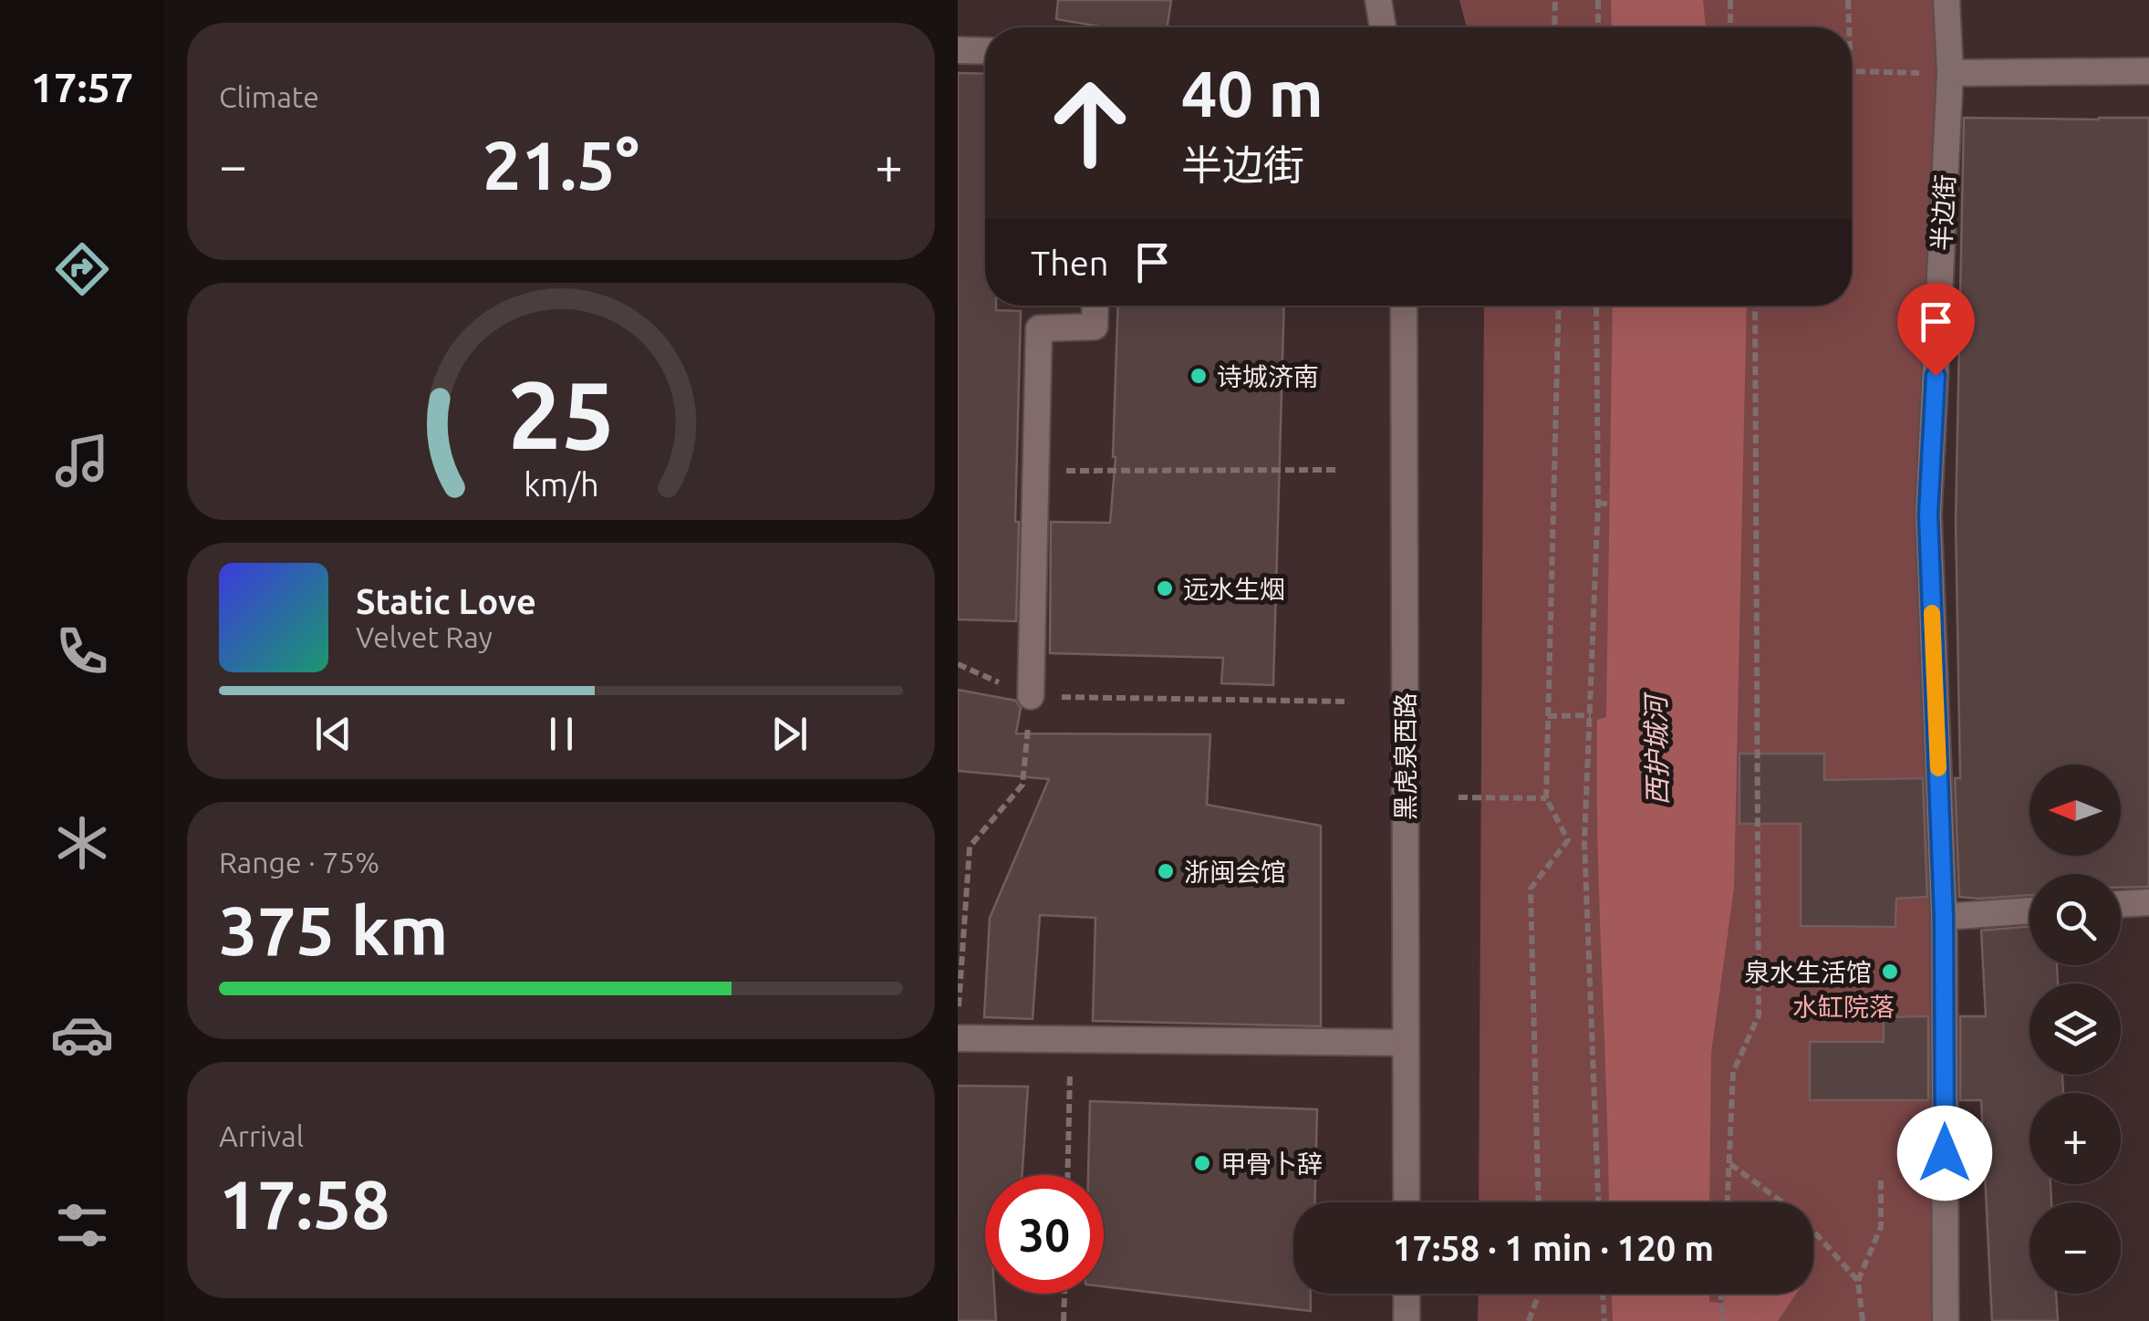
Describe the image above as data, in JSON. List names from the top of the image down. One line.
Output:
{"streets":{"street":["半边街","黑虎泉西路"]},"water":["西护城河"],"parks":["水缸院落"],"places":["诗城济南","远水生烟","浙闽会馆","泉水生活馆","甲骨卜辞"],"north":"left","page":{"tabs":"17:57","tile":["Climate",["Range · 75%","375 km"],["Arrival","17:58"]],"turn":["40 m","半边街"],"heat":["−","21.5°","+"],"then":"Then","song":["Static Love","Velvet Ray"],"map_buttons":["+","−"],"limit":"30","trip":"17:58 · 1 min · 120 m","gauge":["25","km/h"]}}
